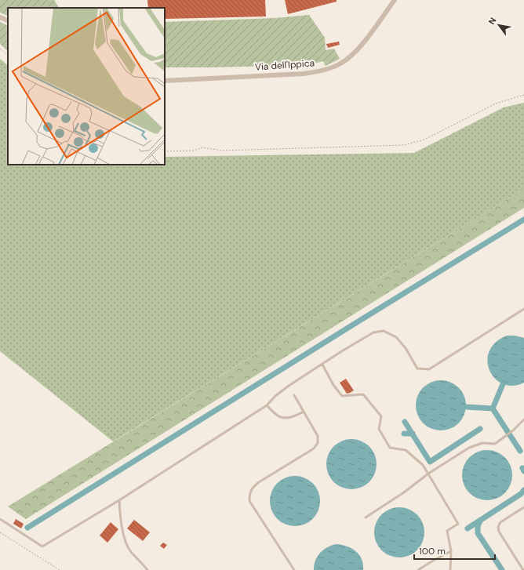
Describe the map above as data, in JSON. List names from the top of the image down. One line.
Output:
{"streets":{"street":["Via dell'Ippica"]},"scale_bar":"100 m","north":"top left"}
